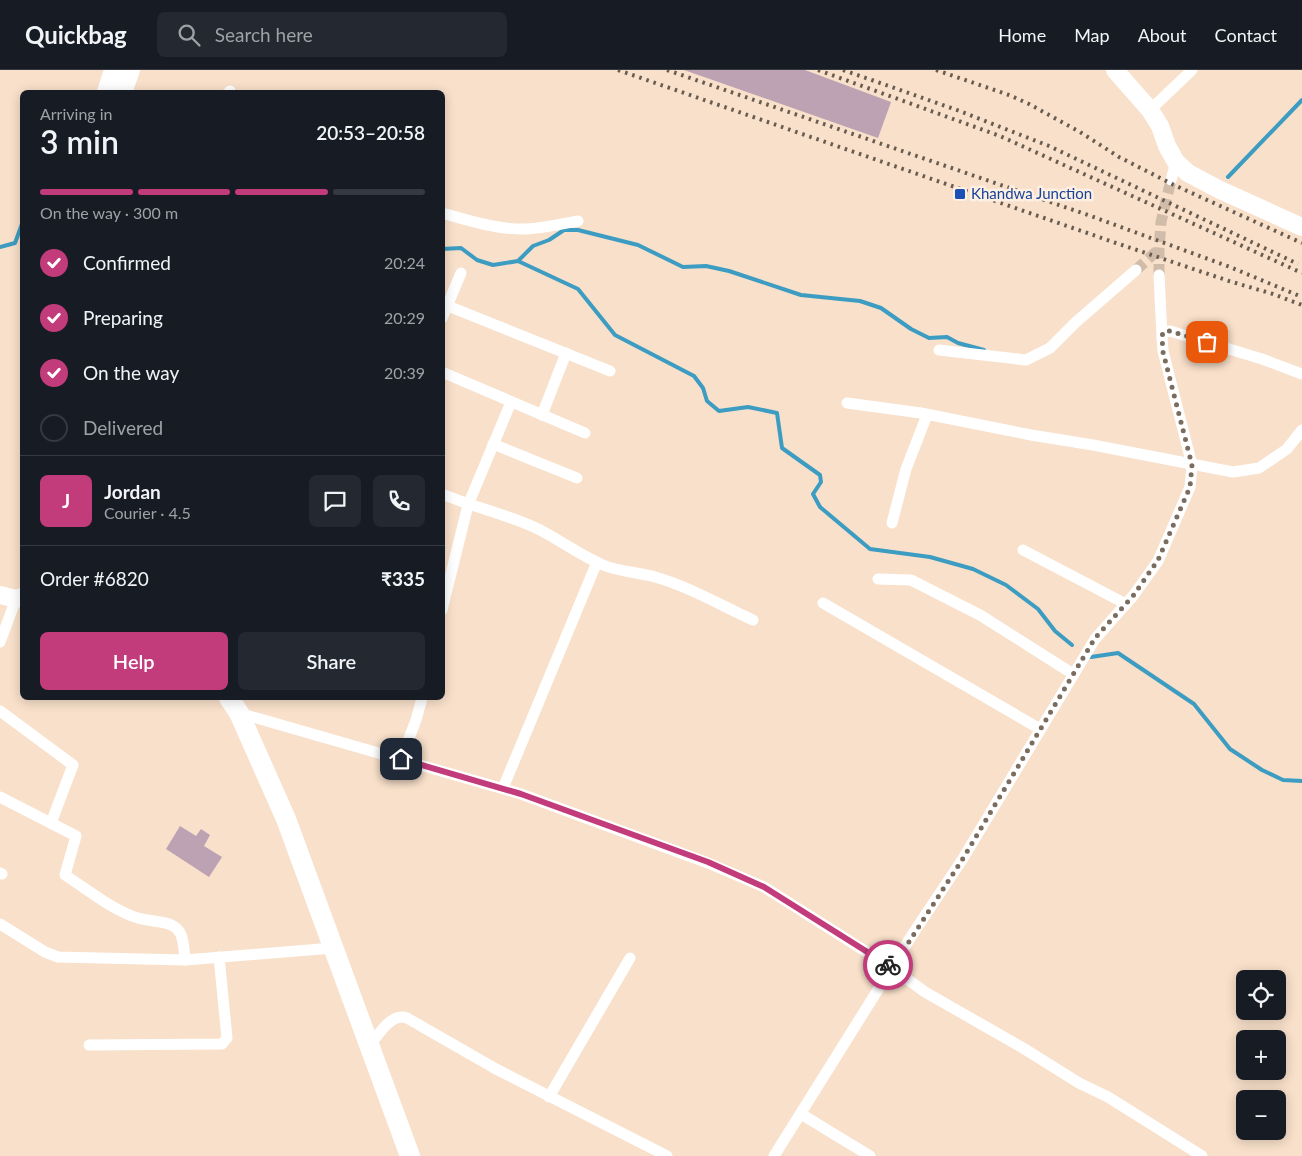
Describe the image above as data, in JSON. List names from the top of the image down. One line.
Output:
{"places":{"transit":["Khandwa Junction"]},"page":{"header":"Quickbag","search":"Search here","nav":["Home","Map","About","Contact"],"heading":["3 min","Arriving in","20:53–20:58"],"panel":["Jordan","Courier · 4.5","Order #6820","₹335"],"bar":"On the way · 300 m","list":[["Confirmed","20:24"],["Preparing","20:29"],["On the way","20:39"],"Delivered"],"round":"J","buttons":["Help","Share"],"map_buttons":["+","−"]}}
